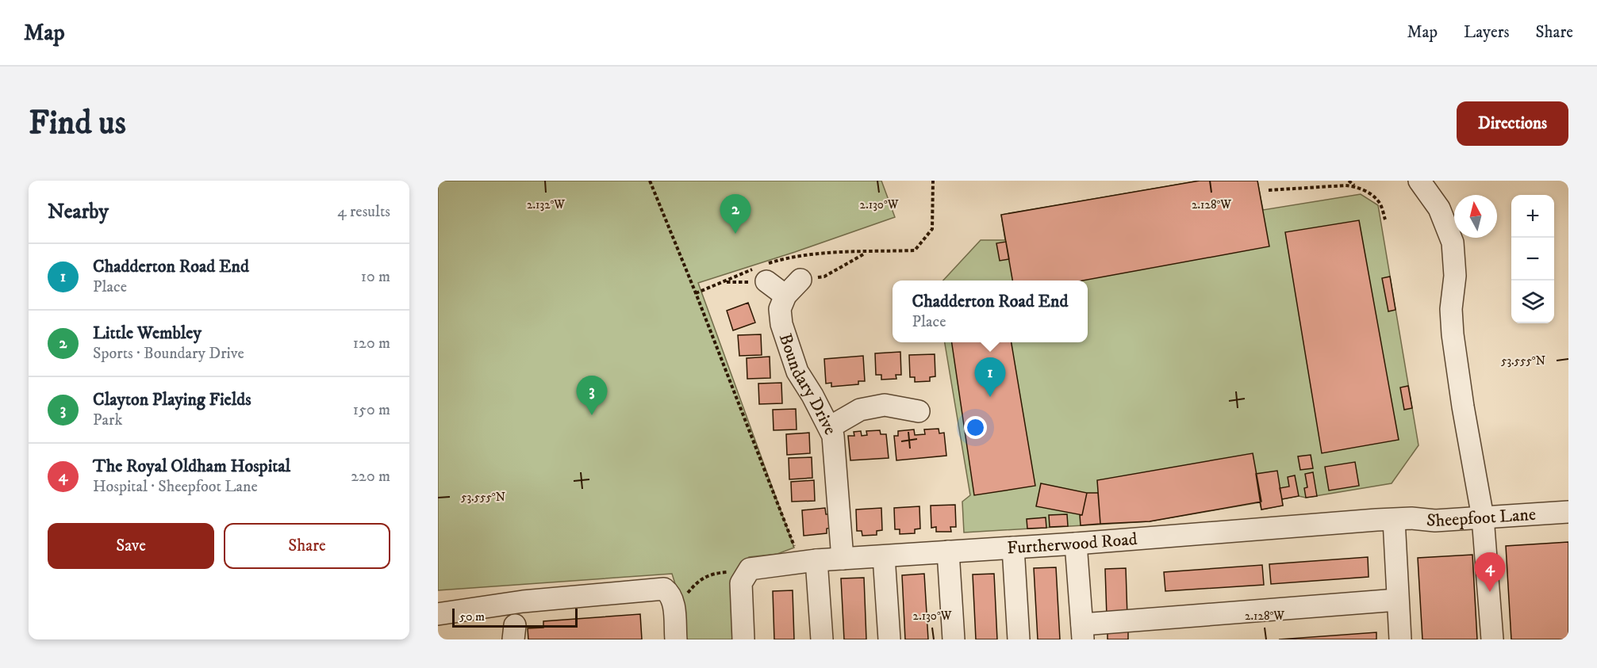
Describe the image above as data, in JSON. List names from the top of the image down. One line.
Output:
{"streets":{"street":["Boundary Drive","Sheepfoot Lane","Furtherwood Road"]},"crossings":[["Boundary Drive","Furtherwood Road"],["Sheepfoot Lane","Furtherwood Road"]],"scale_bar":"50 m","north":"top","page":{"header":"Map","nav":["Map","Layers","Share"],"buttons":["Directions",["Save","Share"]],"title":"Find us","heading":["Nearby","4 results"],"pins":["2","1","3","4"],"map_buttons":["+","−"],"list":[{"mark":"1","name":"Chadderton Road End","note":"Place","value":"10 m"},{"mark":"2","name":"Little Wembley","note":"Sports · Boundary Drive","value":"120 m"},{"mark":"3","name":"Clayton Playing Fields","note":"Park","value":"150 m"},{"mark":"4","name":"The Royal Oldham Hospital","note":"Hospital · Sheepfoot Lane","value":"220 m"}],"popup":["Chadderton Road End","Place"],"scale":"50 m"},"coordinates":["2.132°W","2.130°W","2.128°W","53.555°N"]}
